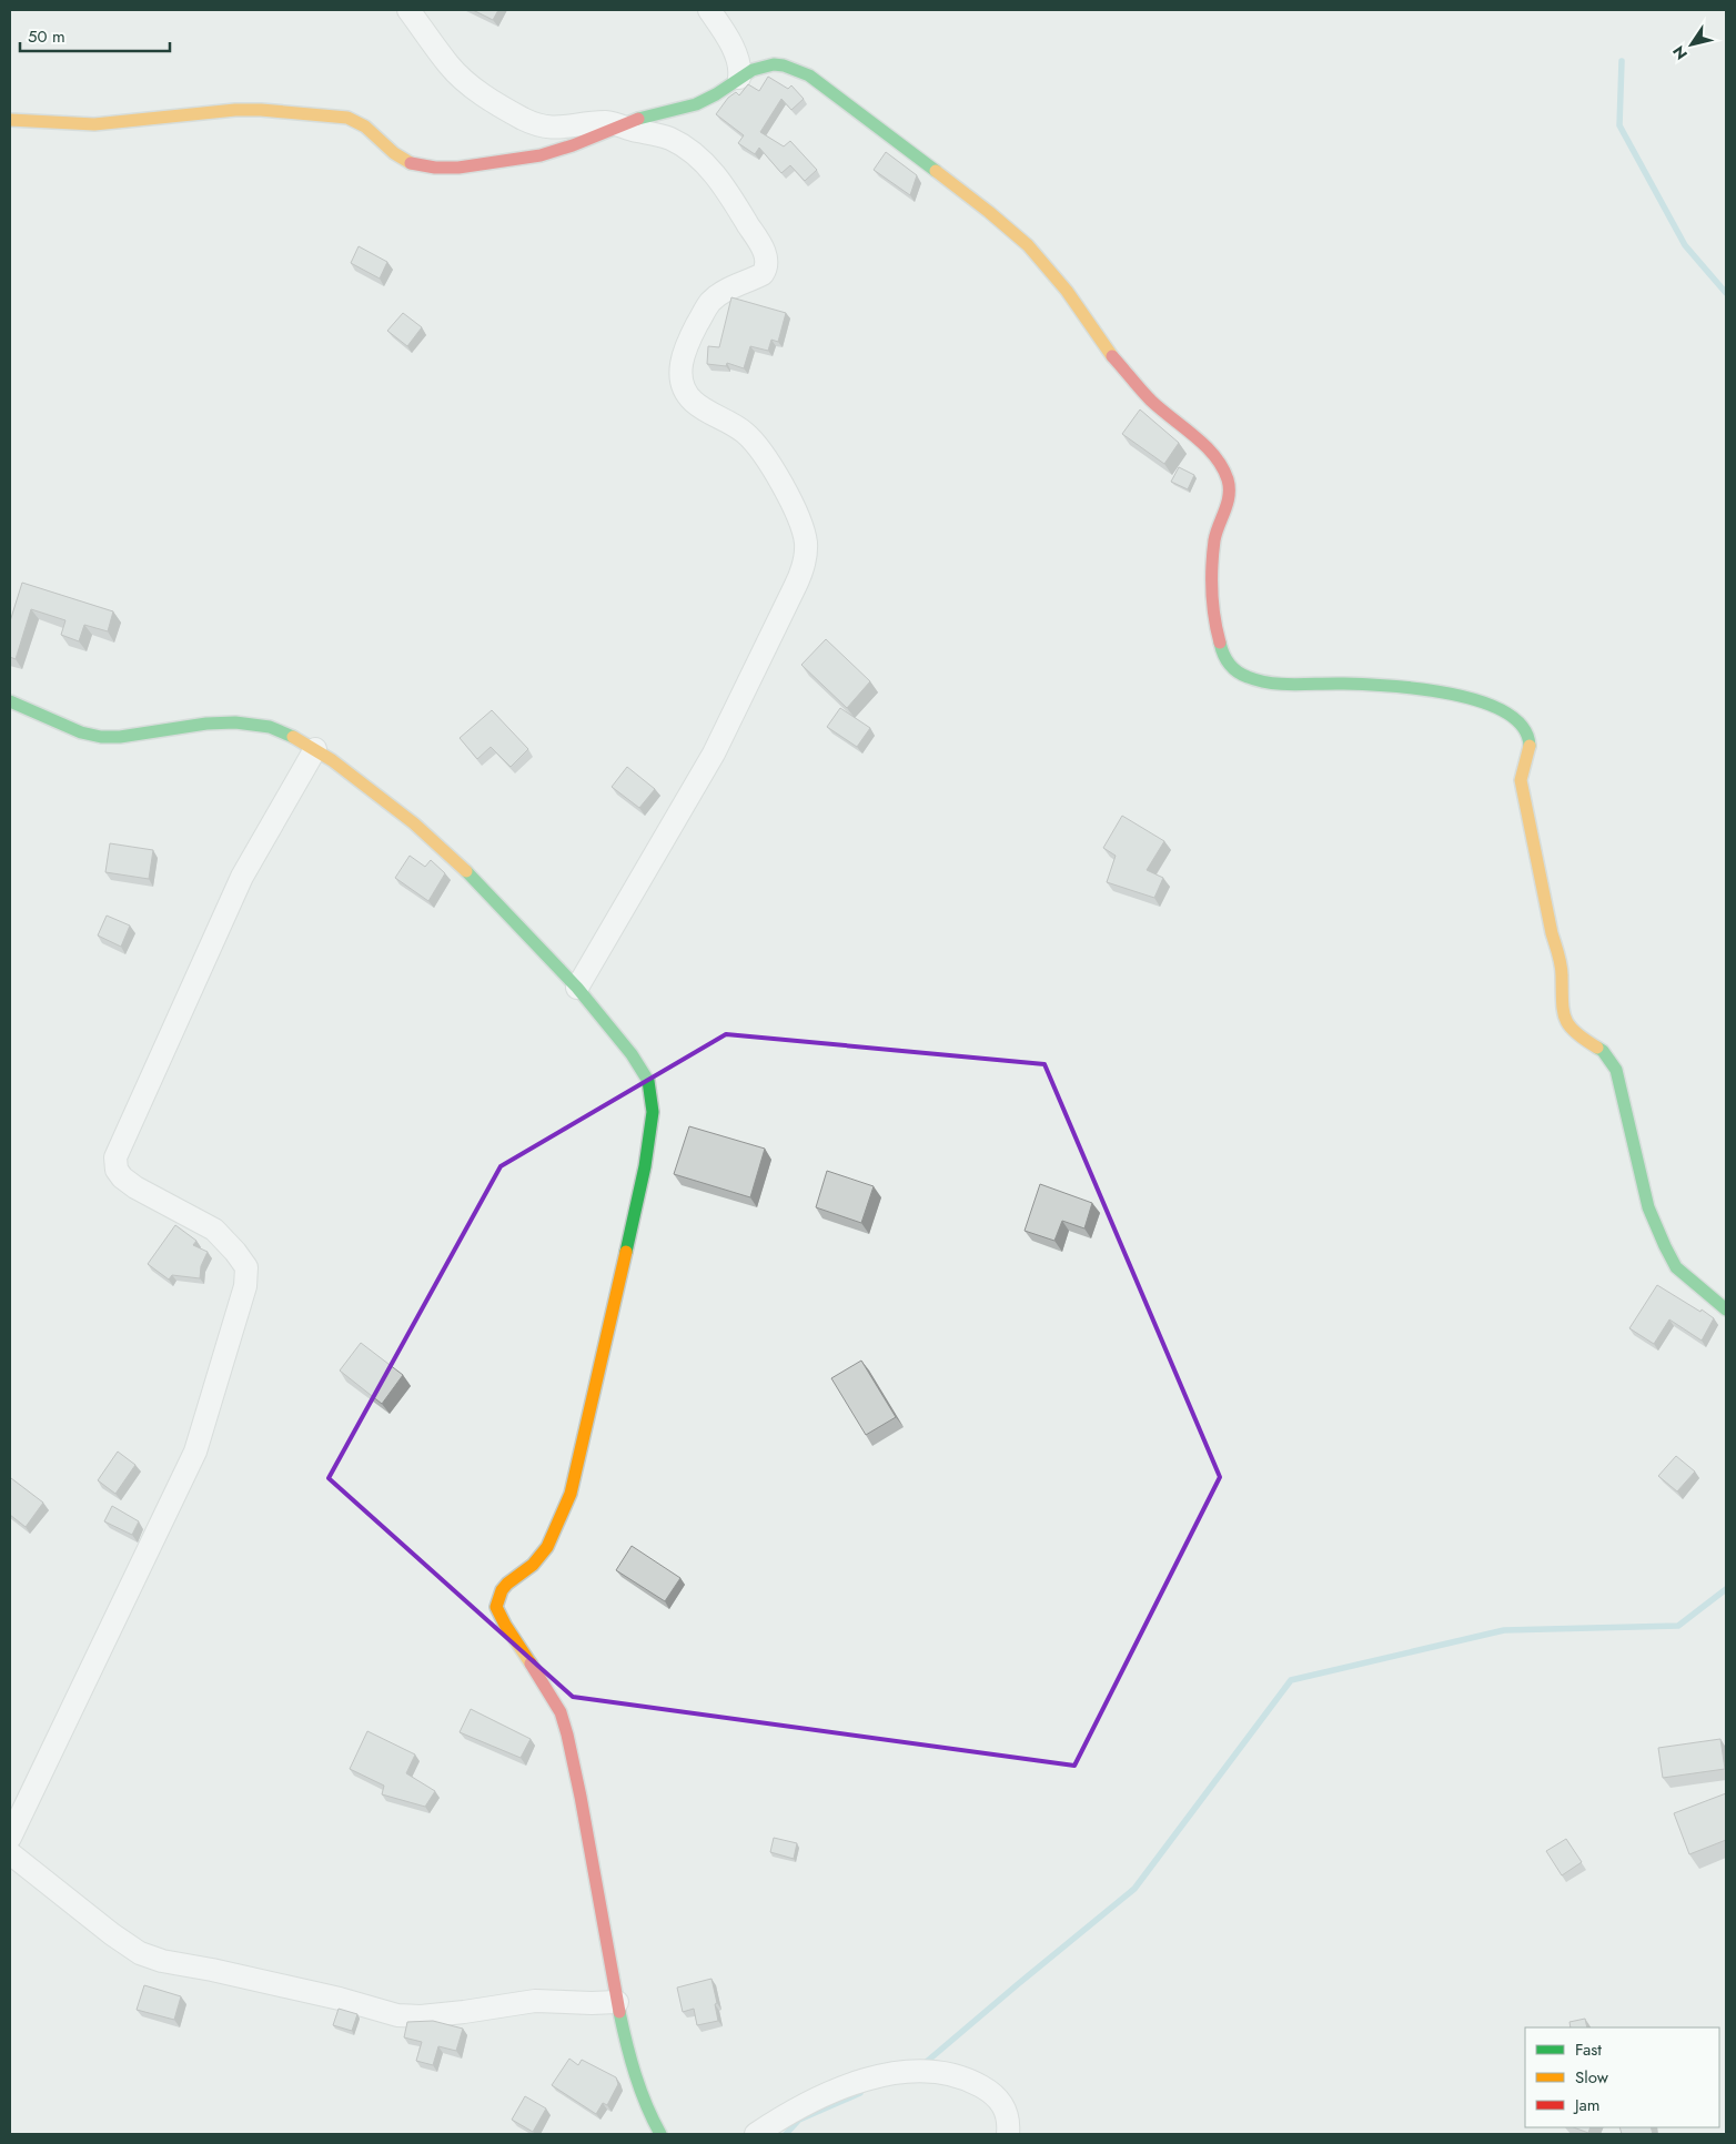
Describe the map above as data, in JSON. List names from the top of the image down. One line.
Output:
{"legend":["Fast","Slow","Jam"],"scale_bar":"50 m","north":"bottom left"}
